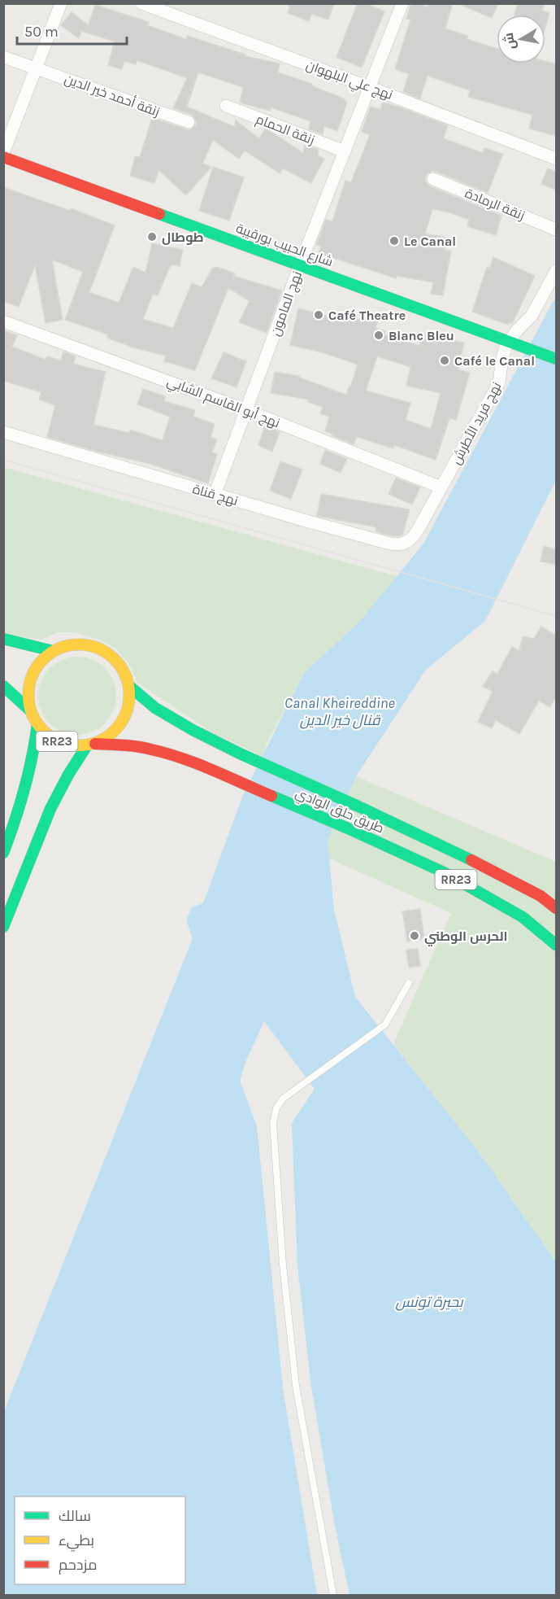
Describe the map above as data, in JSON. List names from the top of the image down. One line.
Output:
{"streets":{"main road":["شارع الحبيب بورقيبة","RR23","طريق حلق الوادي"],"street":["نهج علي البلهوان","زنقة أحمد خير الدين","زنقة الحمام","زنقة الرمادة","نهج المامون","نهج أبو القاسم الشابي","نهج فريد الأطرش","نهج قناة"]},"crossings":[["نهج علي البلهوان","نهج المامون"],["زنقة الحمام","نهج المامون"],["شارع الحبيب بورقيبة","نهج المامون"],["شارع الحبيب بورقيبة","نهج فريد الأطرش"],["نهج المامون","نهج أبو القاسم الشابي"],["نهج المامون","نهج قناة"],["نهج أبو القاسم الشابي","نهج فريد الأطرش"],["نهج فريد الأطرش","نهج قناة"],["RR23","طريق حلق الوادي"]],"water":["Canal Kheireddine قنال خير الدين","بحيرة تونس"],"places":["طوطال","Le Canal","Café Theatre","Blanc Bleu","Café le Canal","الحرس الوطني"],"legend":["سالك","بطيء","مزدحم"],"scale_bar":"50 m","north":"left"}
